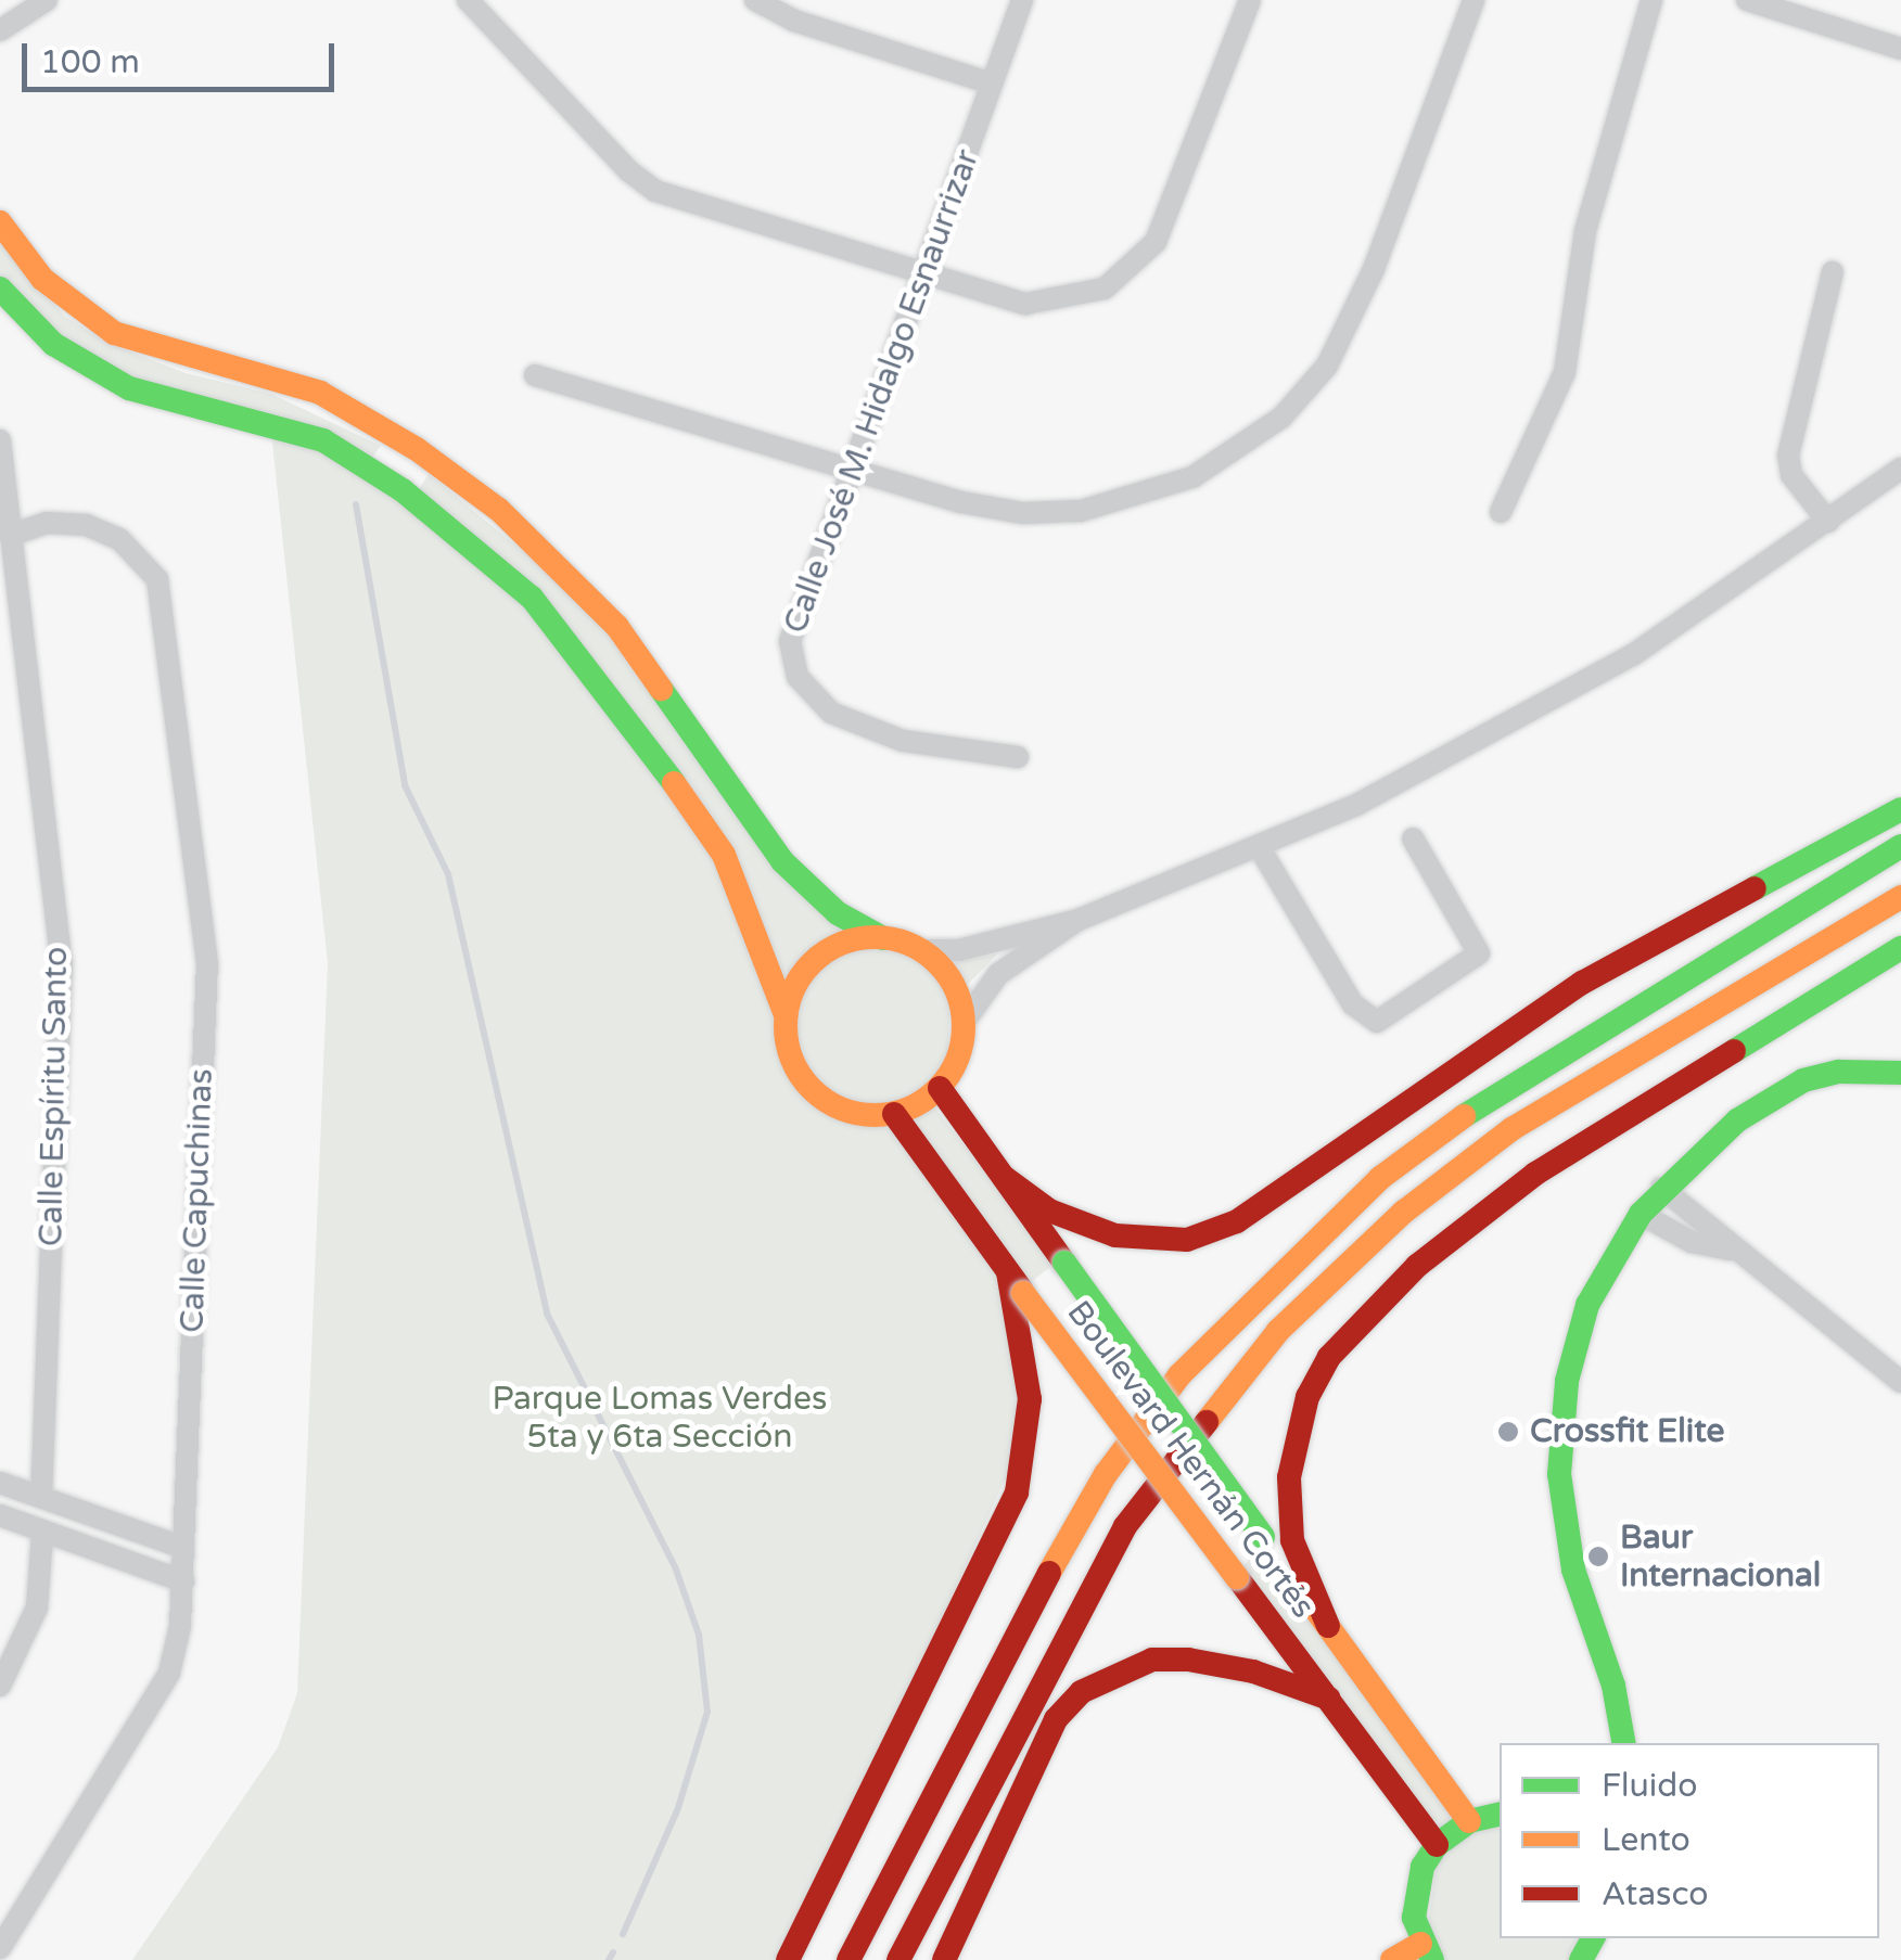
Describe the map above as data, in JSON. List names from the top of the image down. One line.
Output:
{"streets":{"main road":["Boulevard Hernán Cortés"],"street":["Calle José M. Hidalgo Esnaurrizar","Calle Espíritu Santo","Calle Capuchinas"]},"crossings":[["Calle Espíritu Santo","Calle Capuchinas"]],"parks":["Parque Lomas Verdes 5ta y 6ta Sección"],"places":["Crossfit Elite","Baur Internacional"],"legend":["Fluido","Lento","Atasco"],"scale_bar":"100 m"}
